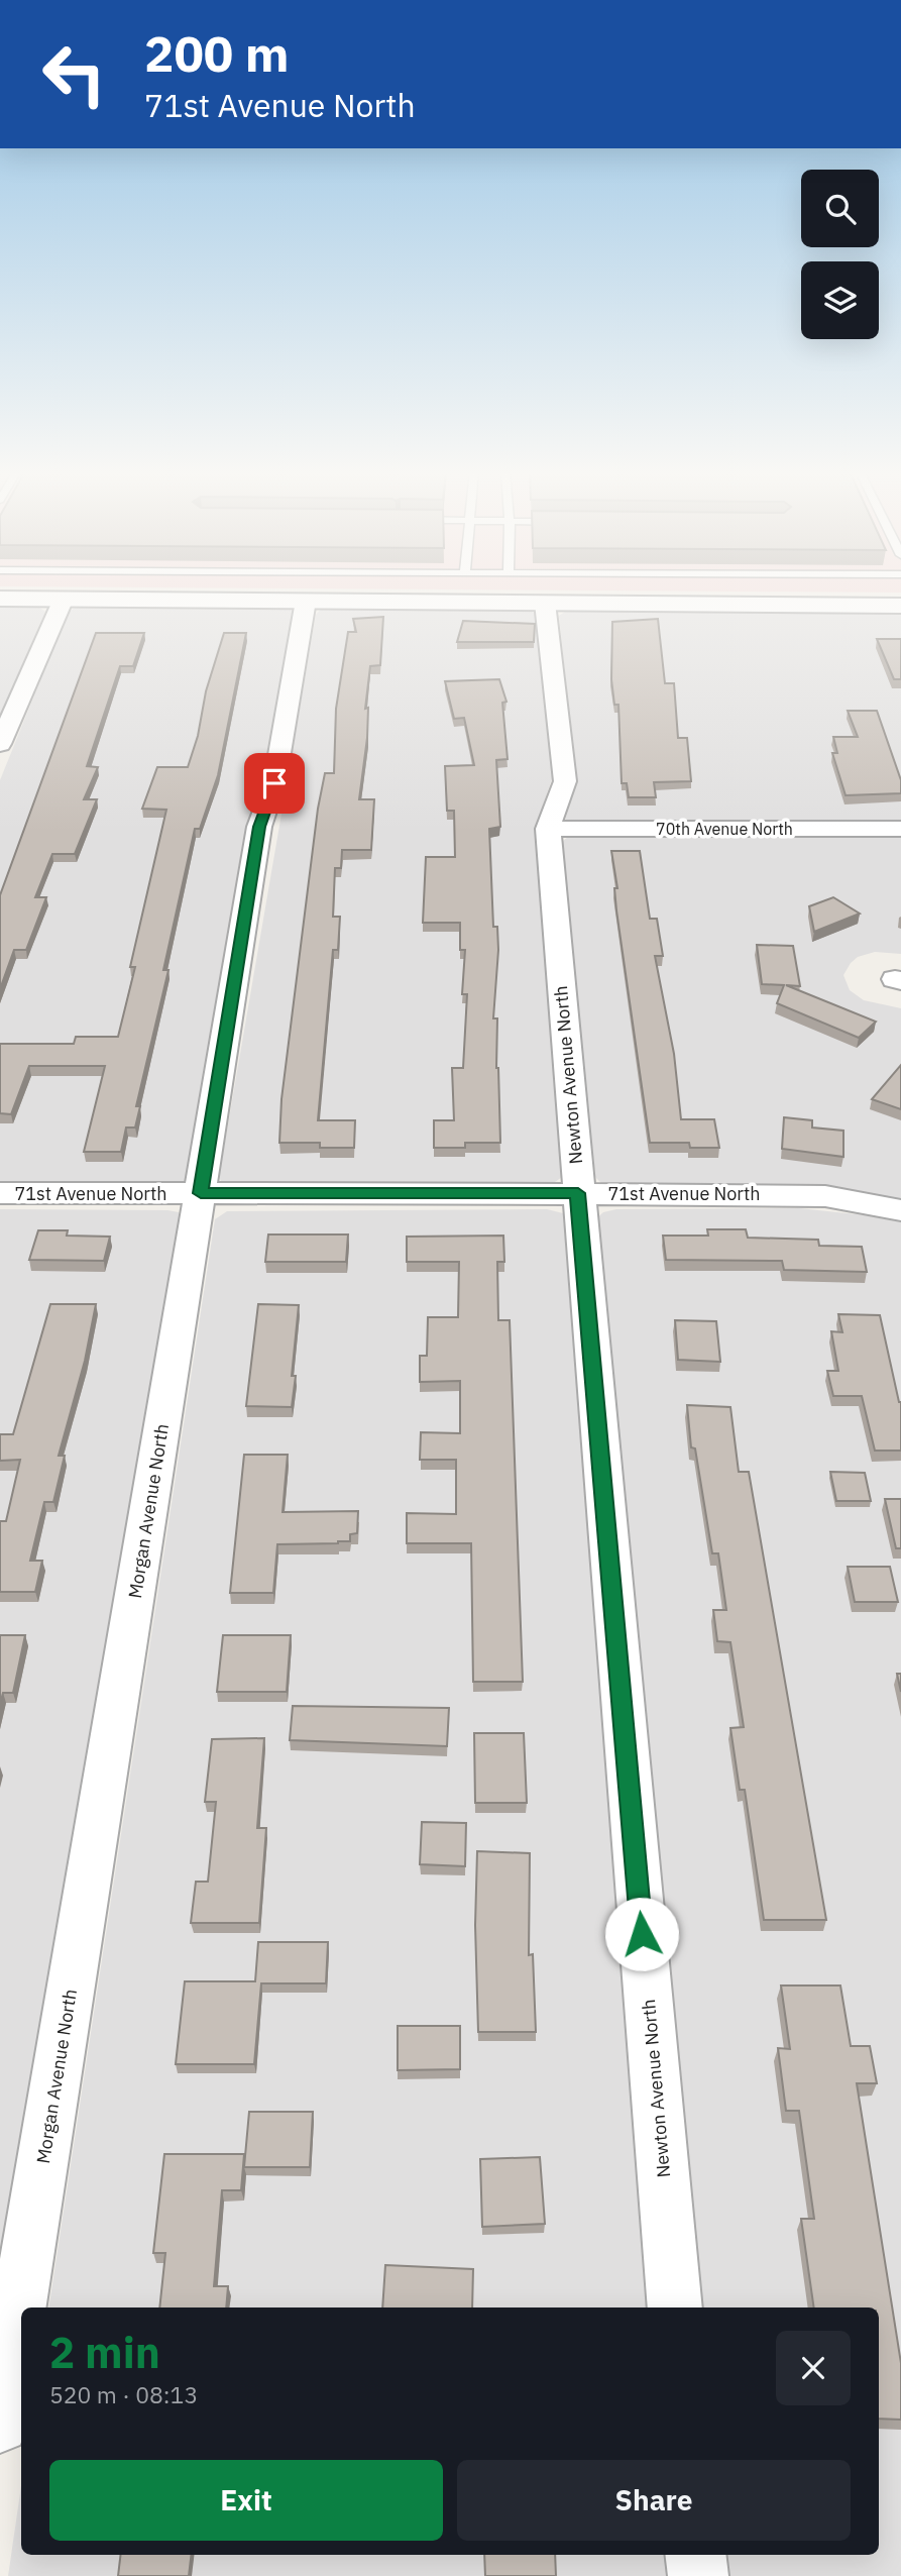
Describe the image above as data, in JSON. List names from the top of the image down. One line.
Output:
{"streets":{"street":["70th Avenue North","Newton Avenue North","71st Avenue North","Morgan Avenue North"]},"crossings":[["70th Avenue North","Newton Avenue North"],["Newton Avenue North","71st Avenue North"],["71st Avenue North","Morgan Avenue North"]],"page":{"turn":["200 m","71st Avenue North"],"heading":["2 min","520 m · 08:13"],"buttons":["Exit","Share"]}}
